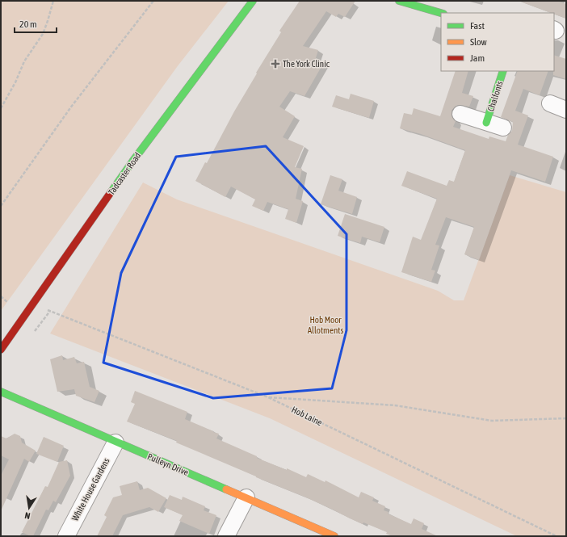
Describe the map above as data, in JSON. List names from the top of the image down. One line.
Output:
{"streets":{"street":["Chalfonts","Tadcaster Road","Pulleyn Drive","White House Gardens"],"path":["Hob Laine"]},"crossings":[["Pulleyn Drive","White House Gardens"]],"parks":["Hob Moor Allotments"],"places":{"health":["The York Clinic"]},"legend":["Fast","Slow","Jam"],"scale_bar":"20 m","north":"bottom"}
